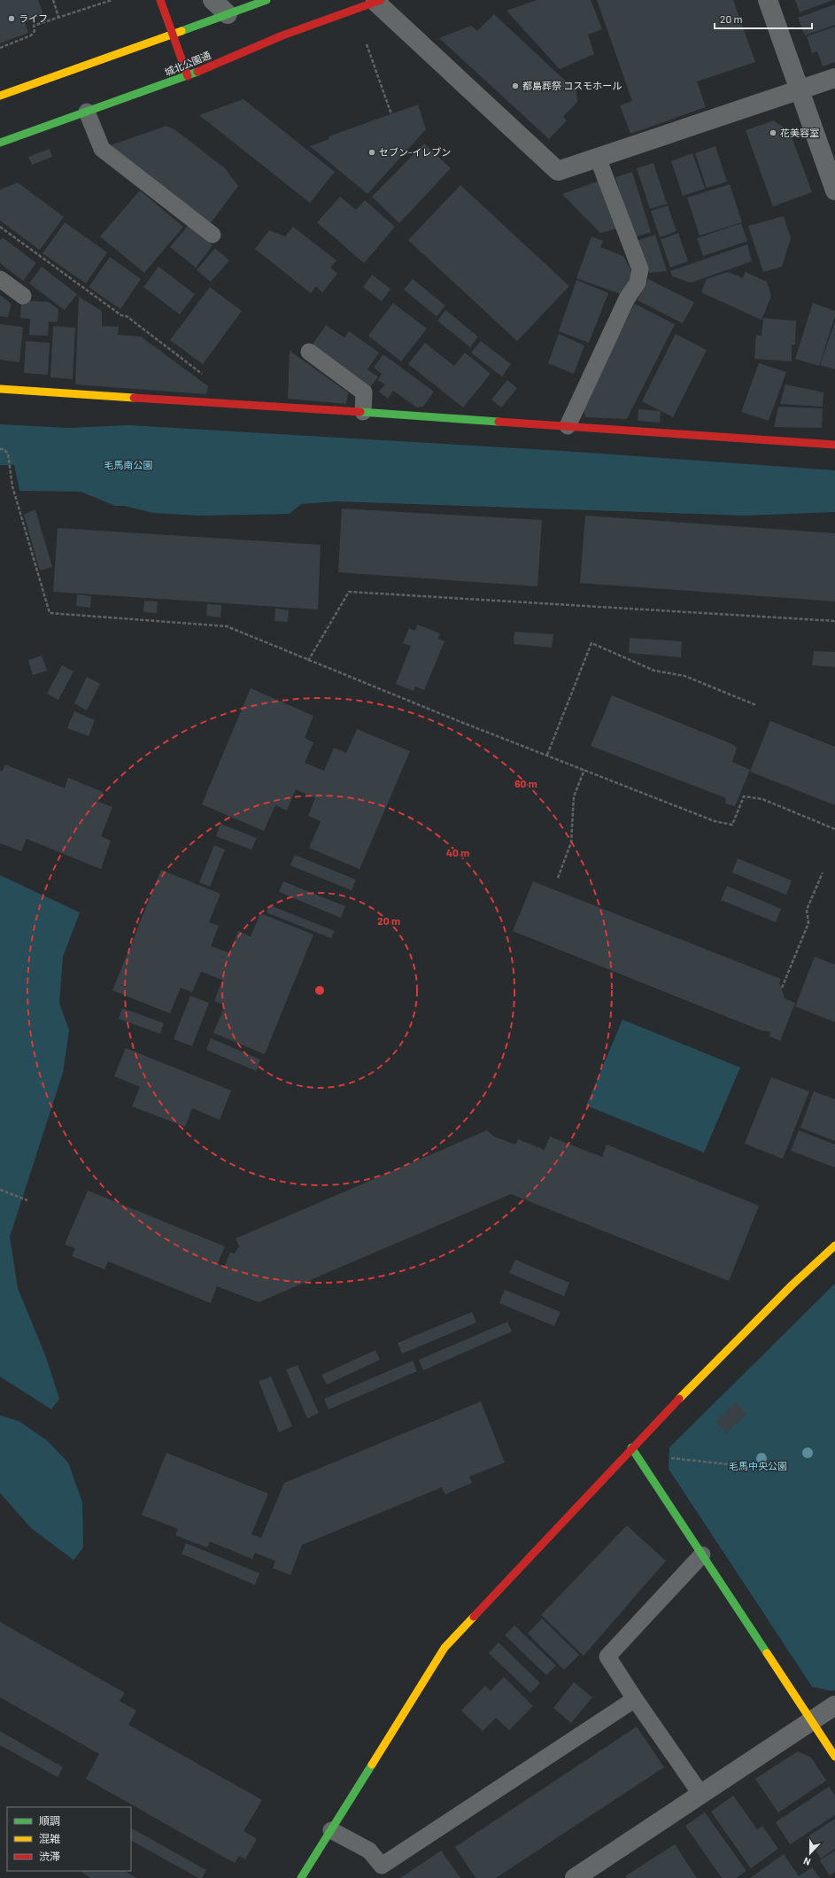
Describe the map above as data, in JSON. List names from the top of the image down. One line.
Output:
{"streets":{"street":["城北公園通"]},"parks":["毛馬南公園","毛馬中央公園"],"places":["ライフ","都島葬祭 コスモホール","花美容室","セブン-イレブン"],"legend":["順調","混雑","渋滞"],"scale_bar":"20 m","north":"bottom","rings":["60 m","40 m","20 m"]}
